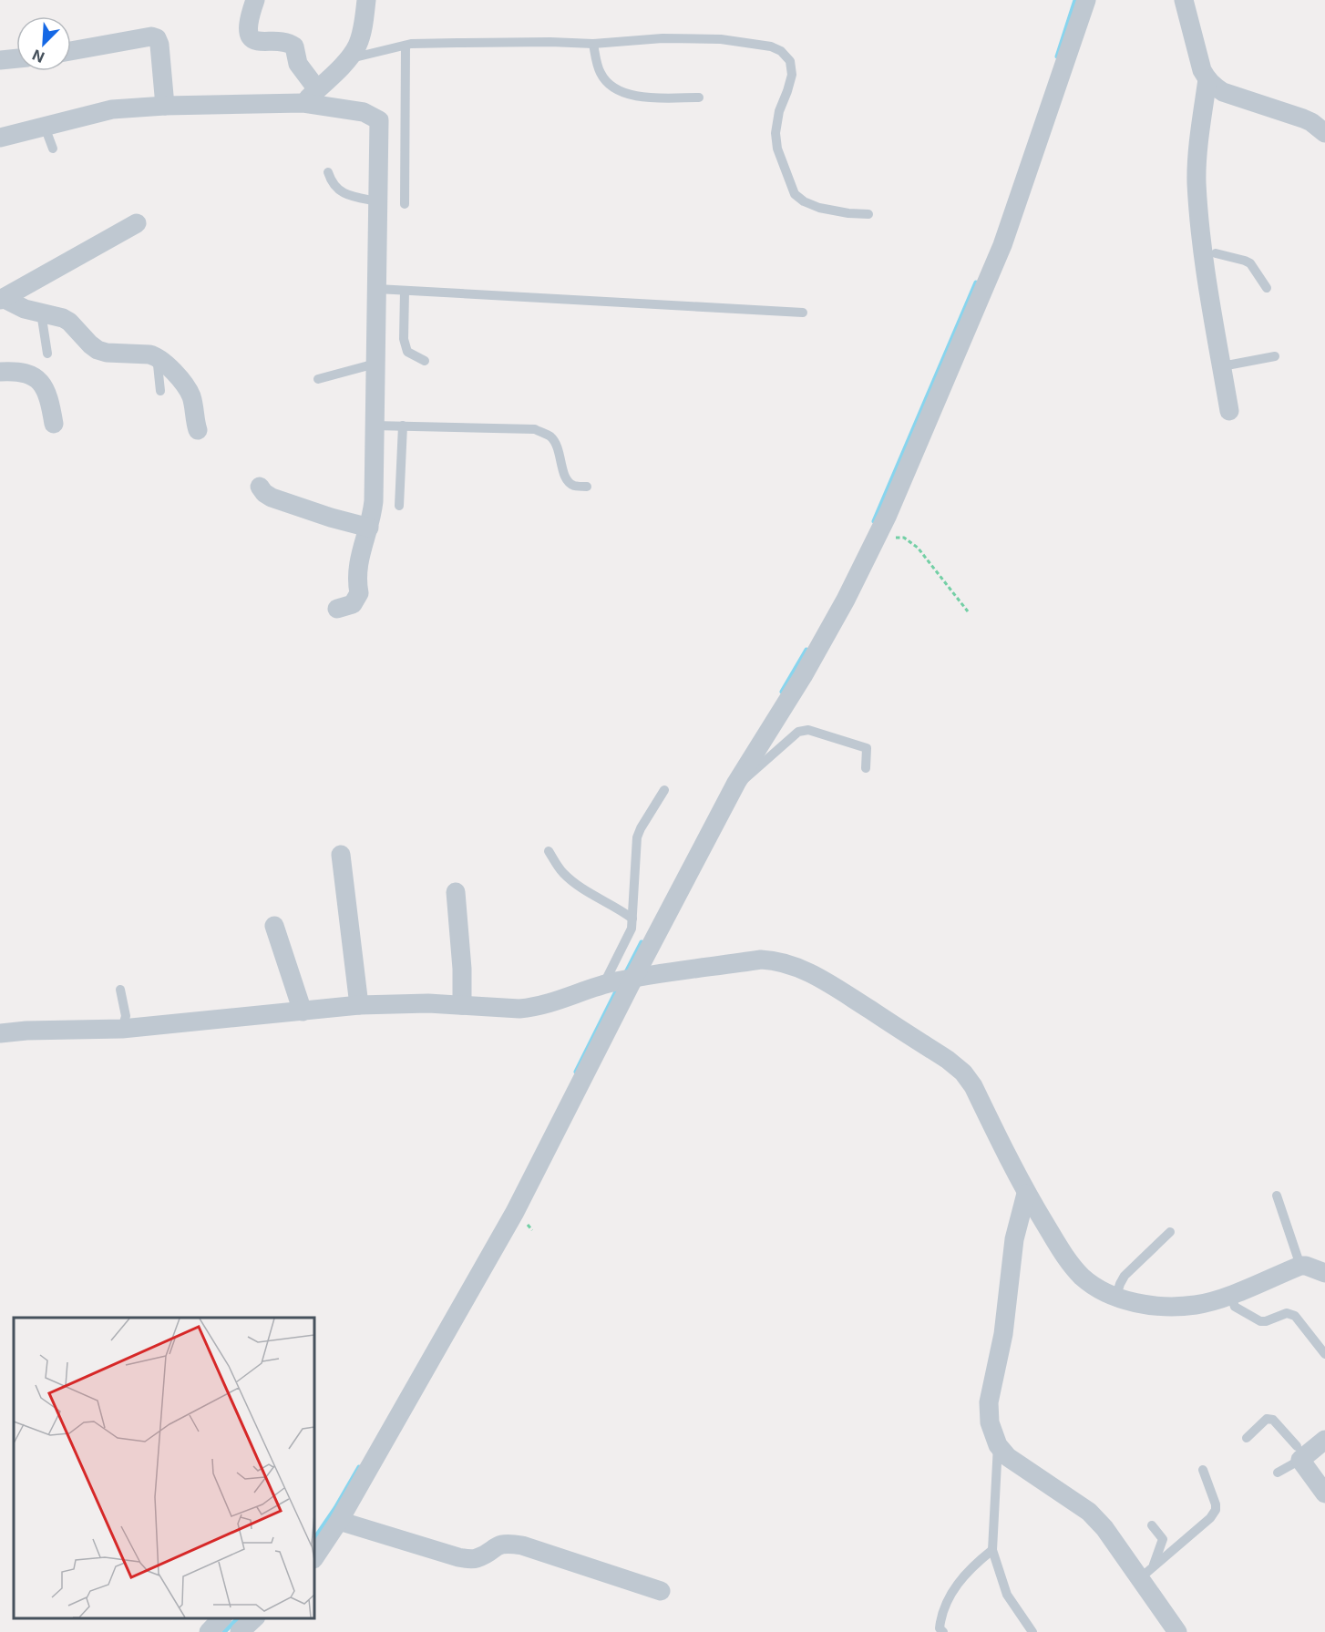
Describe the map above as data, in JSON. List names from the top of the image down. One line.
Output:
{"north":"bottom left"}
